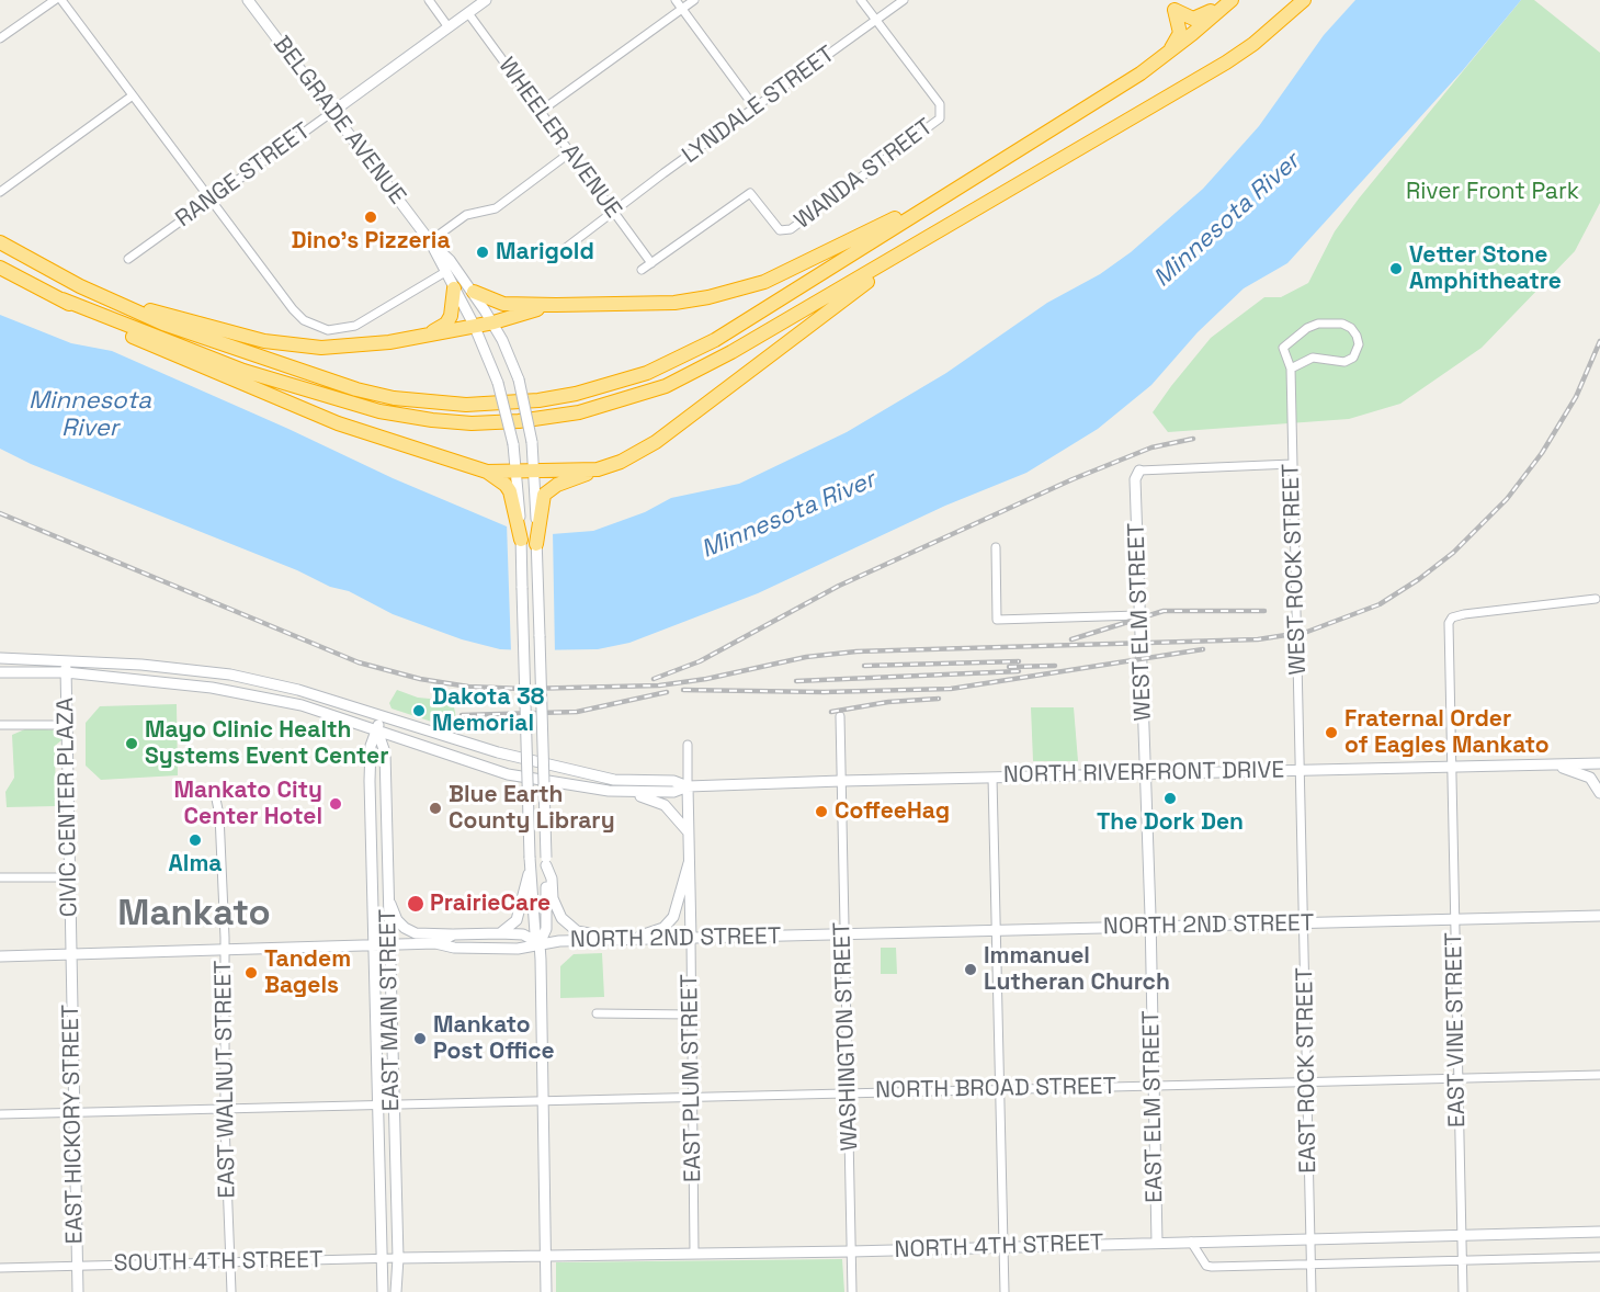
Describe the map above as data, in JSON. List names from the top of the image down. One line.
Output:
{"streets":{"main road":["BELGRADE AVENUE","RANGE STREET","WEST ELM STREET","NORTH RIVERFRONT DRIVE","CIVIC CENTER PLAZA","NORTH 2ND STREET","EAST MAIN STREET","EAST PLUM STREET","EAST ELM STREET","EAST HICKORY STREET","NORTH 4TH STREET"],"street":["LYNDALE STREET","WHEELER AVENUE","WANDA STREET","WEST ROCK STREET","EAST VINE STREET","WASHINGTON STREET","EAST ROCK STREET","EAST WALNUT STREET","NORTH BROAD STREET","SOUTH 4TH STREET"]},"crossings":[["LYNDALE STREET","WHEELER AVENUE"],["LYNDALE STREET","WANDA STREET"],["BELGRADE AVENUE","RANGE STREET"],["WHEELER AVENUE","WANDA STREET"],["WHEELER AVENUE","RANGE STREET"],["WEST ROCK STREET","NORTH RIVERFRONT DRIVE"],["WEST ROCK STREET","EAST ROCK STREET"],["WEST ELM STREET","NORTH RIVERFRONT DRIVE"],["WEST ELM STREET","EAST ELM STREET"],["NORTH RIVERFRONT DRIVE","EAST VINE STREET"],["NORTH RIVERFRONT DRIVE","WASHINGTON STREET"],["NORTH RIVERFRONT DRIVE","EAST ROCK STREET"],["NORTH RIVERFRONT DRIVE","EAST PLUM STREET"],["NORTH RIVERFRONT DRIVE","EAST ELM STREET"],["CIVIC CENTER PLAZA","NORTH 2ND STREET"],["CIVIC CENTER PLAZA","EAST HICKORY STREET"],["NORTH 2ND STREET","EAST MAIN STREET"],["NORTH 2ND STREET","EAST VINE STREET"],["NORTH 2ND STREET","WASHINGTON STREET"],["NORTH 2ND STREET","EAST ROCK STREET"],["NORTH 2ND STREET","EAST PLUM STREET"],["NORTH 2ND STREET","EAST WALNUT STREET"],["NORTH 2ND STREET","EAST ELM STREET"],["NORTH 2ND STREET","EAST HICKORY STREET"],["EAST MAIN STREET","NORTH BROAD STREET"],["EAST MAIN STREET","NORTH 4TH STREET"],["EAST MAIN STREET","SOUTH 4TH STREET"],["EAST VINE STREET","NORTH BROAD STREET"],["EAST VINE STREET","NORTH 4TH STREET"],["WASHINGTON STREET","NORTH BROAD STREET"],["WASHINGTON STREET","NORTH 4TH STREET"],["EAST ROCK STREET","NORTH BROAD STREET"],["EAST ROCK STREET","NORTH 4TH STREET"],["EAST PLUM STREET","NORTH BROAD STREET"],["EAST PLUM STREET","NORTH 4TH STREET"],["EAST WALNUT STREET","NORTH BROAD STREET"],["EAST WALNUT STREET","SOUTH 4TH STREET"],["NORTH BROAD STREET","EAST ELM STREET"],["NORTH BROAD STREET","EAST HICKORY STREET"],["EAST ELM STREET","NORTH 4TH STREET"],["EAST HICKORY STREET","SOUTH 4TH STREET"],["NORTH 4TH STREET","SOUTH 4TH STREET"]],"districts":["Mankato"],"water":["Minnesota River"],"parks":["River Front Park"],"places":["Dino's Pizzeria","Marigold","Vetter Stone Amphitheatre","Dakota 38 Memorial","Fraternal Order of Eagles Mankato","Mayo Clinic Health Systems Event Center","The Dork Den","Mankato City Center Hotel","Blue Earth County Library","CoffeeHag","Alma","PrairieCare","Immanuel Lutheran Church","Tandem Bagels","Mankato Post Office"]}
